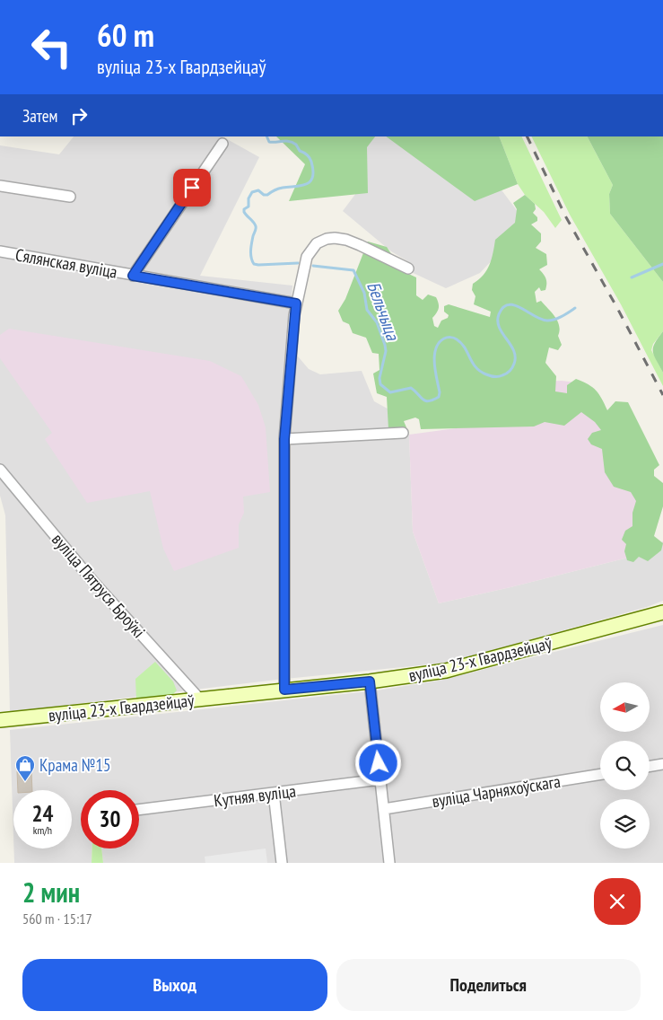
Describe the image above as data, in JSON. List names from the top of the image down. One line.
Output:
{"streets":{"street":["Сялянская вуліца","вуліца Пятруся Броўкі","вуліца 23-х Гвардзейцаў","вуліца Чарняхоўскага","Кутняя вуліца"]},"crossings":[["вуліца Пятруся Броўкі","вуліца 23-х Гвардзейцаў"]],"water":["Бельчыца"],"places":{"shop":["Крама №15"]},"north":"left","page":{"turn":["60 m","вуліца 23-х Гвардзейцаў"],"then":"Затем","speed":"24 km/h","limit":"30","heading":["2 мин","560 m · 15:17"],"buttons":["Выход","Поделиться"]}}
